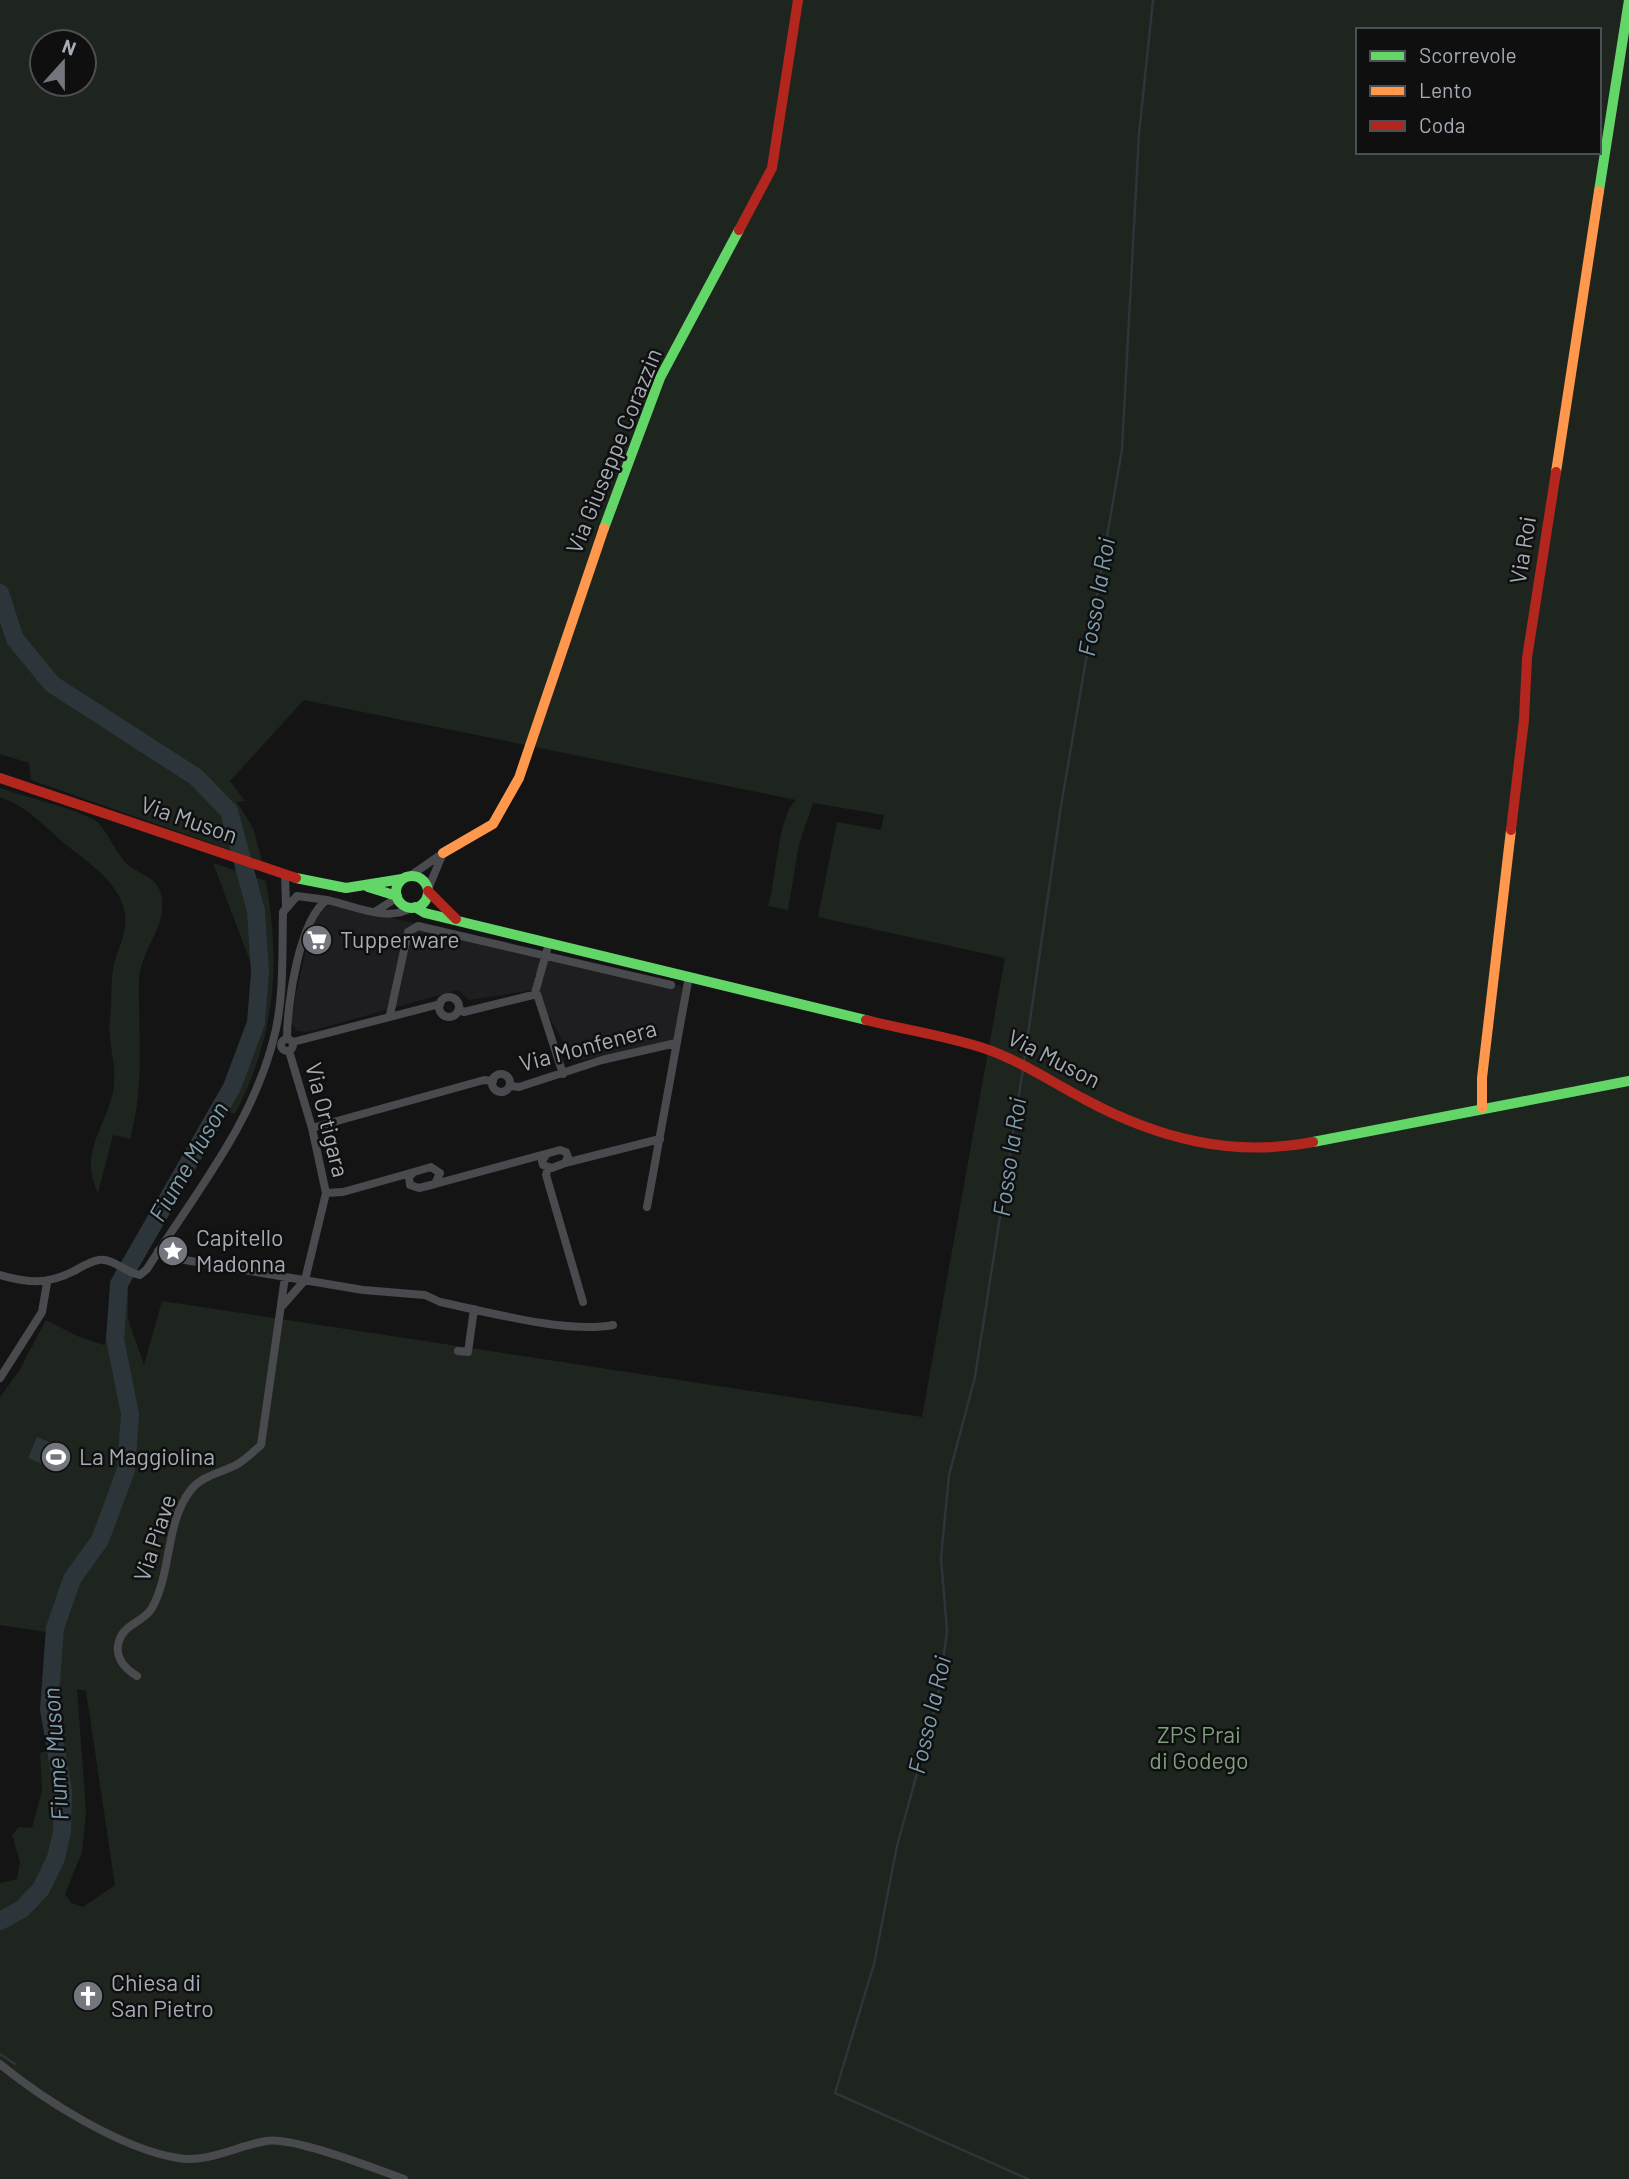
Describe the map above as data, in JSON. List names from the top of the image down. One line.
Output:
{"streets":{"street":["Via Giuseppe Corazzin","Via Roi","Via Muson","Via Monfenera","Via Ortigara","Via Piave"]},"crossings":[["Via Giuseppe Corazzin","Via Muson"],["Via Roi","Via Muson"],["Via Monfenera","Via Ortigara"]],"water":["Fosso la Roi","Fiume Muson"],"parks":["ZPS Prai di Godego"],"places":{"supermarket":["Tupperware"],"place":["Capitello Madonna"],"sports":["La Maggiolina"],"church":["Chiesa di San Pietro"]},"legend":["Scorrevole","Lento","Coda"],"north":"top"}
